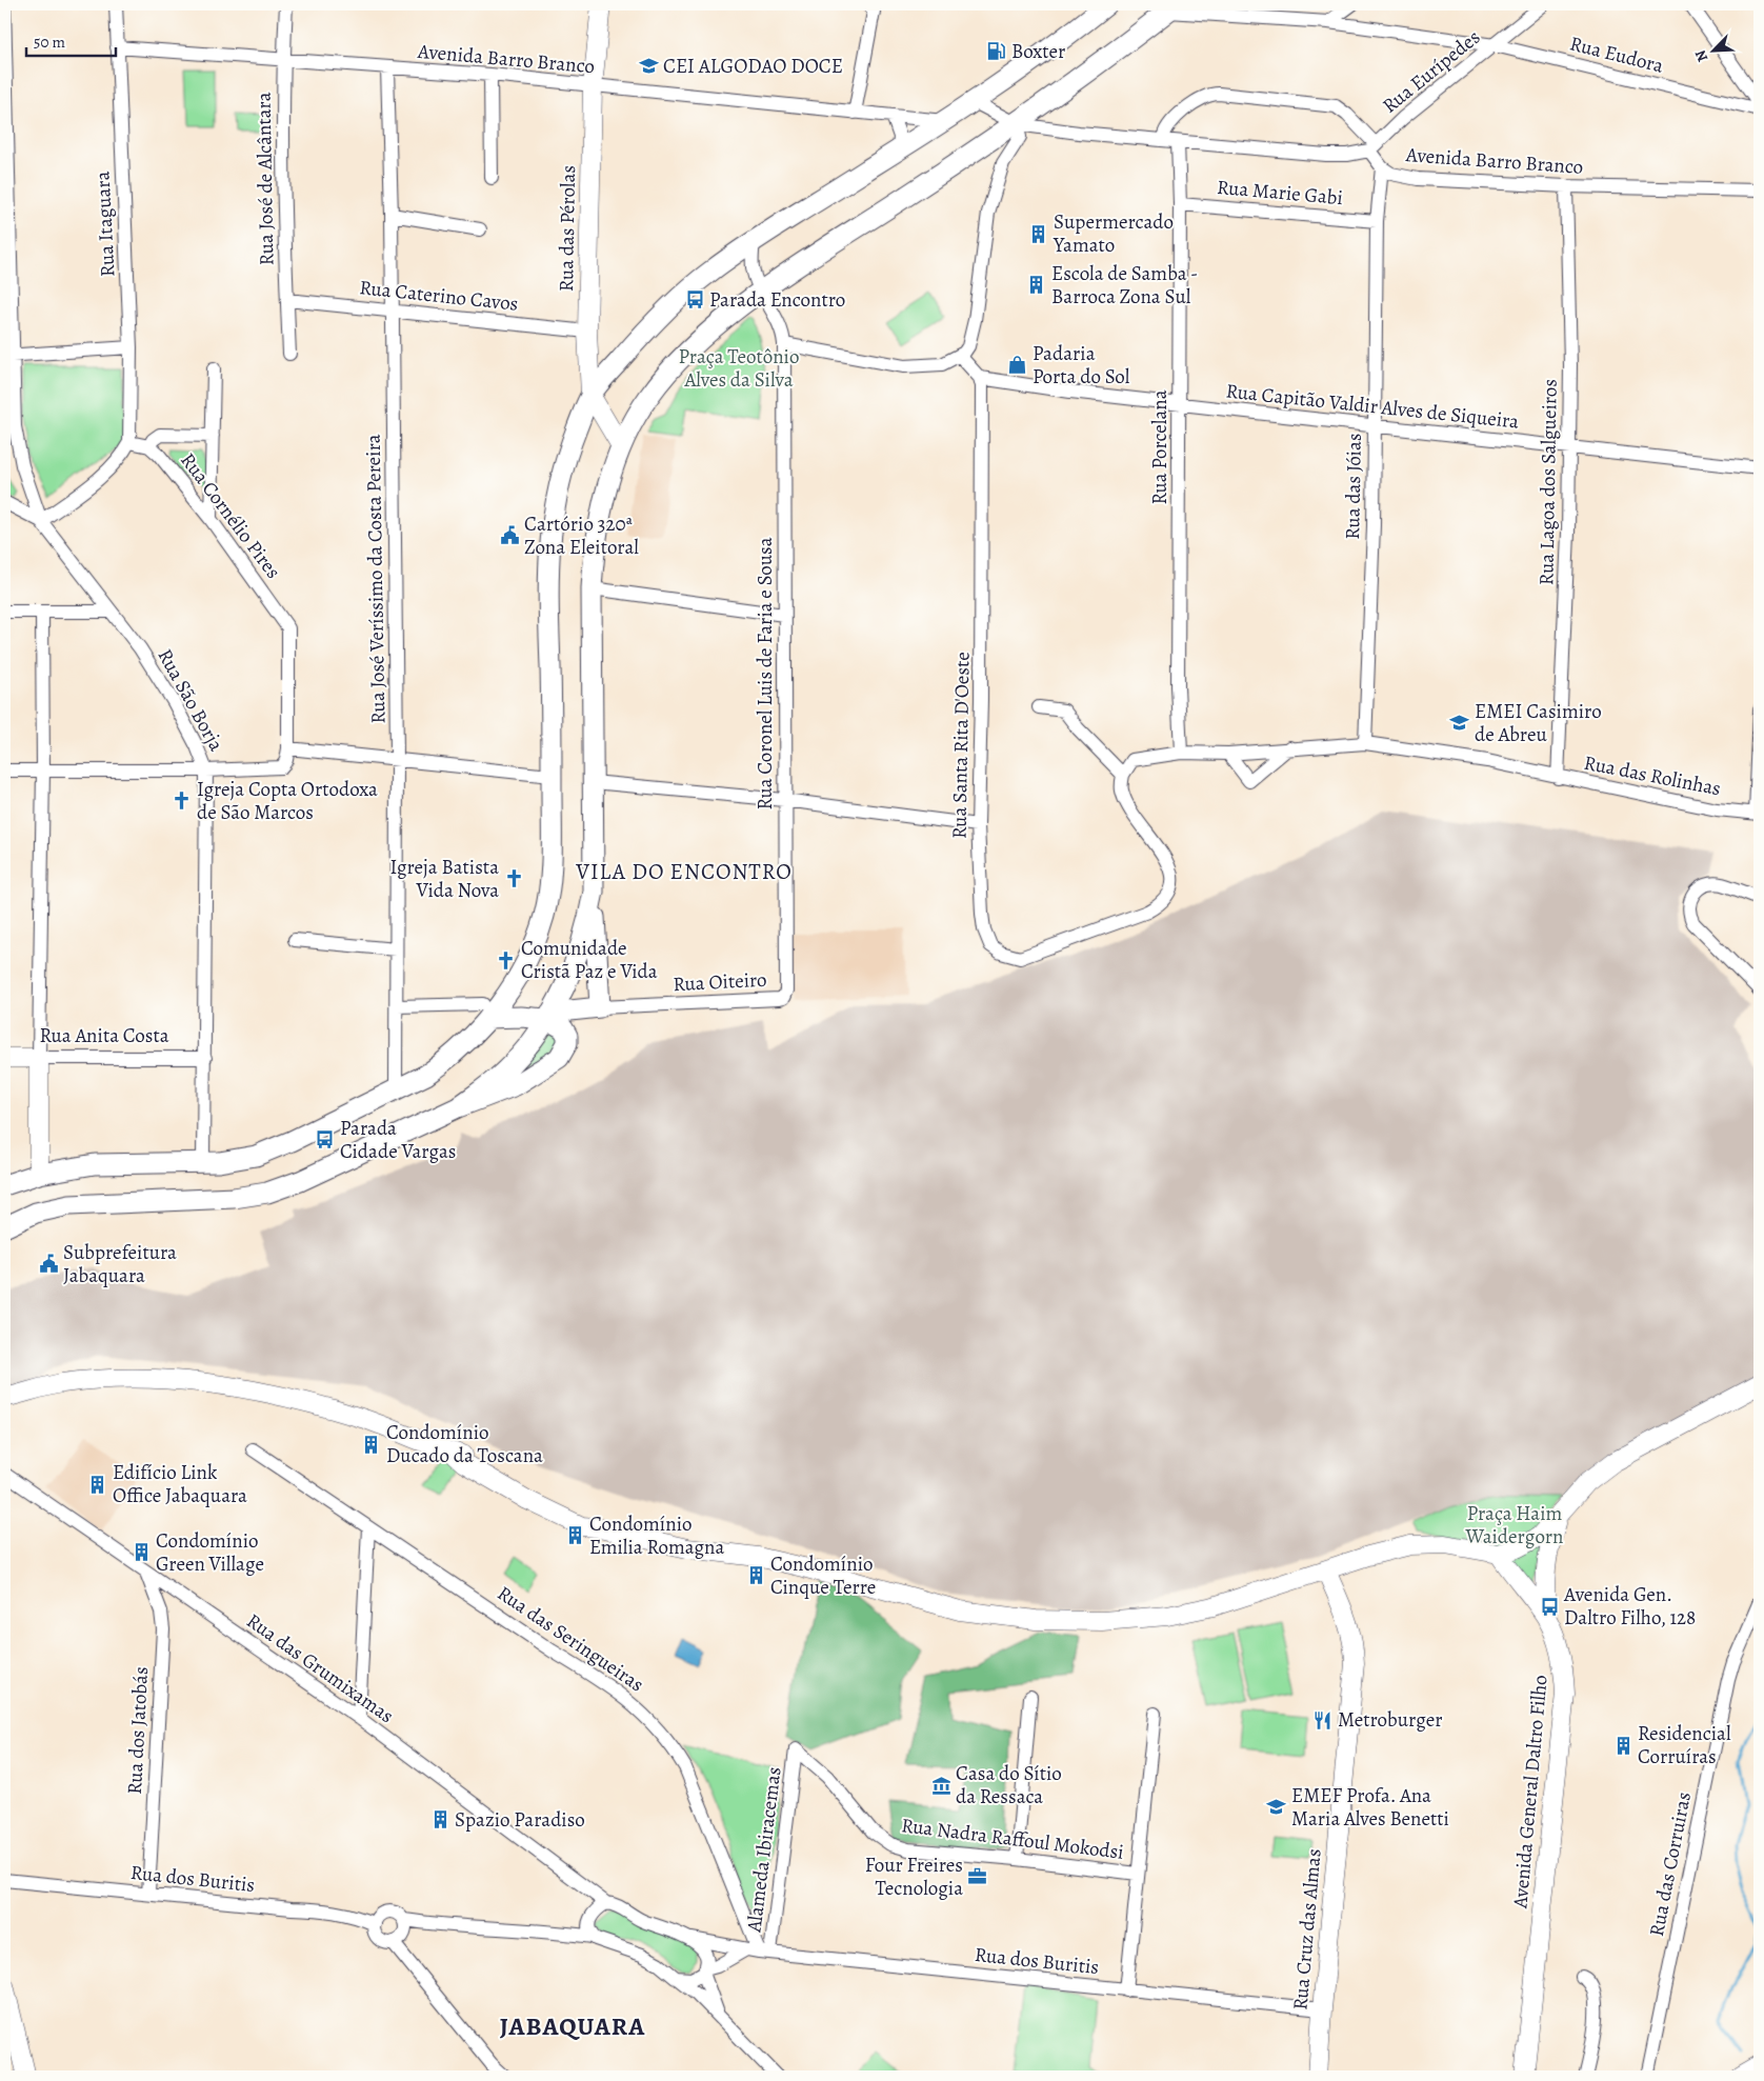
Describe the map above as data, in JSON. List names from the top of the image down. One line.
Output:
{"streets":{"street":["Rua Eudora","Avenida Barro Branco","Rua Eurípedes","Rua José de Alcântara","Rua Marie Gabi","Rua Itaguara","Rua das Pérolas","Rua Caterino Cavos","Rua Capitão Valdir Alves de Siqueira","Rua Porcelana","Rua Lagoa dos Salgueiros","Rua das Jóias","Rua Cornélio Pires","Rua José Veríssimo da Costa Pereira","Rua Coronel Luis de Faria e Sousa","Rua São Borja","Rua Santa Rita D'Oeste","Rua das Rolinhas","Rua Oiteiro","Rua Anita Costa","Rua das Seringueiras","Rua das Grumixamas","Rua dos Jatobás","Avenida General Daltro Filho","Rua Nadra Raffoul Mokodsi","Alameda Ibiracemas","Rua das Corruiras","Rua dos Buritis","Rua Cruz das Almas"]},"crossings":[["Rua Eudora","Rua Eurípedes"],["Avenida Barro Branco","Rua Eurípedes"],["Avenida Barro Branco","Rua José de Alcântara"],["Avenida Barro Branco","Rua Itaguara"],["Avenida Barro Branco","Rua das Pérolas"],["Avenida Barro Branco","Rua Lagoa dos Salgueiros"],["Avenida Barro Branco","Rua das Jóias"],["Avenida Barro Branco","Rua José Veríssimo da Costa Pereira"],["Rua José de Alcântara","Rua Caterino Cavos"],["Rua Marie Gabi","Rua Porcelana"],["Rua Marie Gabi","Rua das Jóias"],["Rua das Pérolas","Rua Caterino Cavos"],["Rua Caterino Cavos","Rua José Veríssimo da Costa Pereira"],["Rua Capitão Valdir Alves de Siqueira","Rua Porcelana"],["Rua Capitão Valdir Alves de Siqueira","Rua Lagoa dos Salgueiros"],["Rua Capitão Valdir Alves de Siqueira","Rua das Jóias"],["Rua Capitão Valdir Alves de Siqueira","Rua Santa Rita D'Oeste"],["Rua Porcelana","Rua das Rolinhas"],["Rua Lagoa dos Salgueiros","Rua das Rolinhas"],["Rua das Jóias","Rua das Rolinhas"],["Rua Coronel Luis de Faria e Sousa","Rua Oiteiro"],["Rua São Borja","Rua Anita Costa"],["Rua Santa Rita D'Oeste","Rua das Rolinhas"],["Rua das Seringueiras","Alameda Ibiracemas"],["Rua das Seringueiras","Rua dos Buritis"],["Rua das Grumixamas","Rua dos Jatobás"],["Rua das Grumixamas","Rua dos Buritis"],["Rua dos Jatobás","Rua dos Buritis"],["Rua Nadra Raffoul Mokodsi","Alameda Ibiracemas"],["Alameda Ibiracemas","Rua dos Buritis"],["Rua dos Buritis","Rua Cruz das Almas"]],"districts":["VILA DO ENCONTRO","JABAQUARA"],"parks":["Praça Teotônio Alves da Silva","Praça Haim Waidergorn"],"places":{"fuel station":["Boxter"],"school or university":["CEI ALGODAO DOCE","EMEI Casimiro de Abreu","EMEF Profa. Ana Maria Alves Benetti"],"building":["Supermercado Yamato","Escola de Samba - Barroca Zona Sul","Condomínio Ducado da Toscana","Edifício Link Office Jabaquara","Condomínio Emilia Romagna","Condomínio Green Village","Condomínio Cinque Terre","Residencial Corruíras","Spazio Paradiso"],"bus stop":["Parada Encontro","Parada Cidade Vargas","Avenida Gen. Daltro Filho, 128"],"shop":["Padaria Porta do Sol"],"public building":["Cartório 320ª Zona Eleitoral","Subprefeitura Jabaquara"],"church":["Igreja Copta Ortodoxa de São Marcos","Igreja Batista Vida Nova","Comunidade Cristã Paz e Vida"],"restaurant":["Metroburger"],"museum":["Casa do Sítio da Ressaca"],"office":["Four Freires Tecnologia"]},"scale_bar":"50 m","north":"bottom left"}
